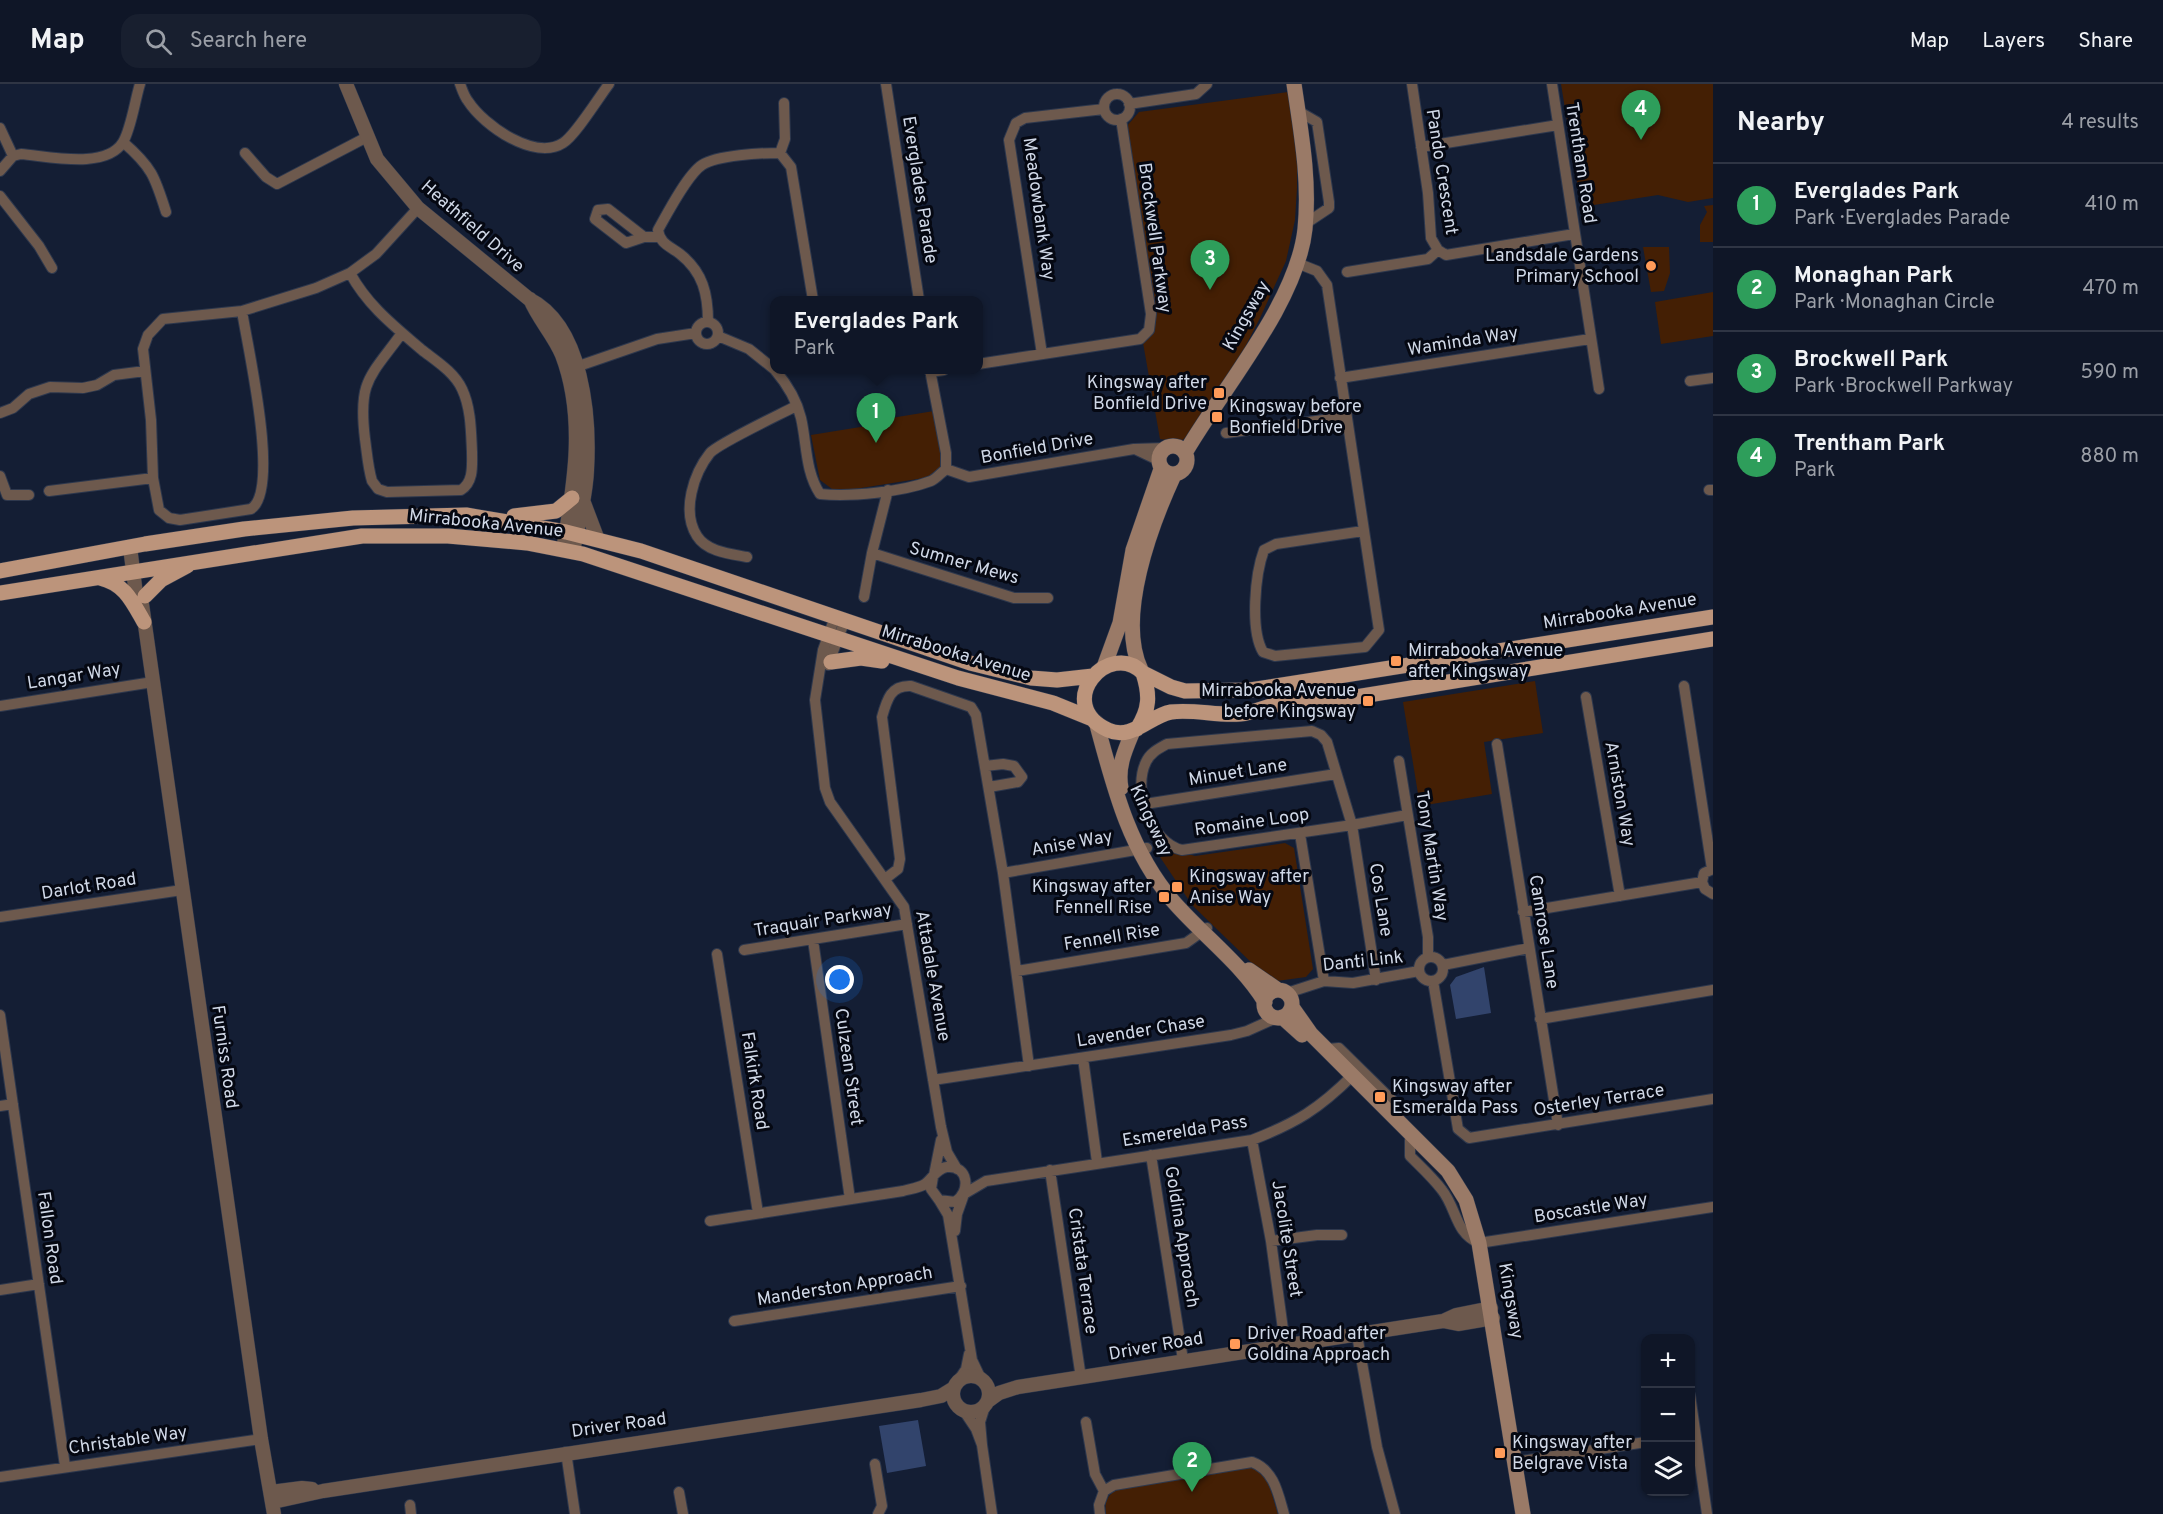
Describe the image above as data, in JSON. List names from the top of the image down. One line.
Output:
{"streets":{"main road":["Kingsway","Mirrabooka Avenue"],"street":["Trentham Road","Pando Crescent","Everglades Parade","Meadowbank Way","Heathfield Drive","Brockwell Parkway","Waminda Way","Bonfield Drive","Sumner Mews","Langar Way","Minuet Lane","Arniston Way","Romaine Loop","Anise Way","Tony Martin Way","Darlot Road","Cos Lane","Traquair Parkway","Camrose Lane","Fennell Rise","Danti Link","Attadale Avenue","Lavender Chase","Furniss Road","Culzean Street","Falkirk Road","Osterley Terrace","Esmerelda Pass","Boscastle Way","Goldina Approach","Fallon Road","Jacolite Street","Cristata Terrace","Manderston Approach","Driver Road","Christable Way"]},"crossings":[["Trentham Road","Pando Crescent"],["Trentham Road","Waminda Way"],["Meadowbank Way","Brockwell Parkway"],["Heathfield Drive","Mirrabooka Avenue"],["Kingsway","Bonfield Drive"],["Kingsway","Mirrabooka Avenue"],["Kingsway","Anise Way"],["Kingsway","Fennell Rise"],["Kingsway","Danti Link"],["Kingsway","Lavender Chase"],["Kingsway","Esmerelda Pass"],["Kingsway","Boscastle Way"],["Kingsway","Driver Road"],["Mirrabooka Avenue","Attadale Avenue"],["Mirrabooka Avenue","Furniss Road"],["Langar Way","Furniss Road"],["Minuet Lane","Romaine Loop"],["Romaine Loop","Tony Martin Way"],["Romaine Loop","Cos Lane"],["Tony Martin Way","Danti Link"],["Tony Martin Way","Osterley Terrace"],["Darlot Road","Furniss Road"],["Cos Lane","Danti Link"],["Traquair Parkway","Attadale Avenue"],["Traquair Parkway","Culzean Street"],["Camrose Lane","Osterley Terrace"],["Danti Link","Lavender Chase"],["Danti Link","Osterley Terrace"],["Attadale Avenue","Lavender Chase"],["Attadale Avenue","Esmerelda Pass"],["Furniss Road","Driver Road"],["Furniss Road","Christable Way"],["Esmerelda Pass","Goldina Approach"],["Esmerelda Pass","Jacolite Street"],["Esmerelda Pass","Cristata Terrace"],["Goldina Approach","Driver Road"],["Fallon Road","Christable Way"],["Jacolite Street","Driver Road"],["Cristata Terrace","Driver Road"]],"places":{"other":["Landsdale Gardens Primary School"],"transit":["Kingsway after Bonfield Drive","Kingsway before Bonfield Drive","Mirrabooka Avenue after Kingsway","Mirrabooka Avenue before Kingsway","Kingsway after Anise Way","Kingsway after Fennell Rise","Kingsway after Esmeralda Pass","Driver Road after Goldina Approach","Kingsway after Belgrave Vista"]},"page":{"header":"Map","search":"Search here","nav":["Map","Layers","Share"],"heading":["Nearby","4 results"],"pins":["4","3","1","2"],"list":[{"mark":"1","name":"Everglades Park","note":"Park · Everglades Parade","value":"410 m"},{"mark":"2","name":"Monaghan Park","note":"Park · Monaghan Circle","value":"470 m"},{"mark":"3","name":"Brockwell Park","note":"Park · Brockwell Parkway","value":"590 m"},{"mark":"4","name":"Trentham Park","note":"Park","value":"880 m"}],"popup":["Everglades Park","Park"],"map_buttons":["+","−"]}}
